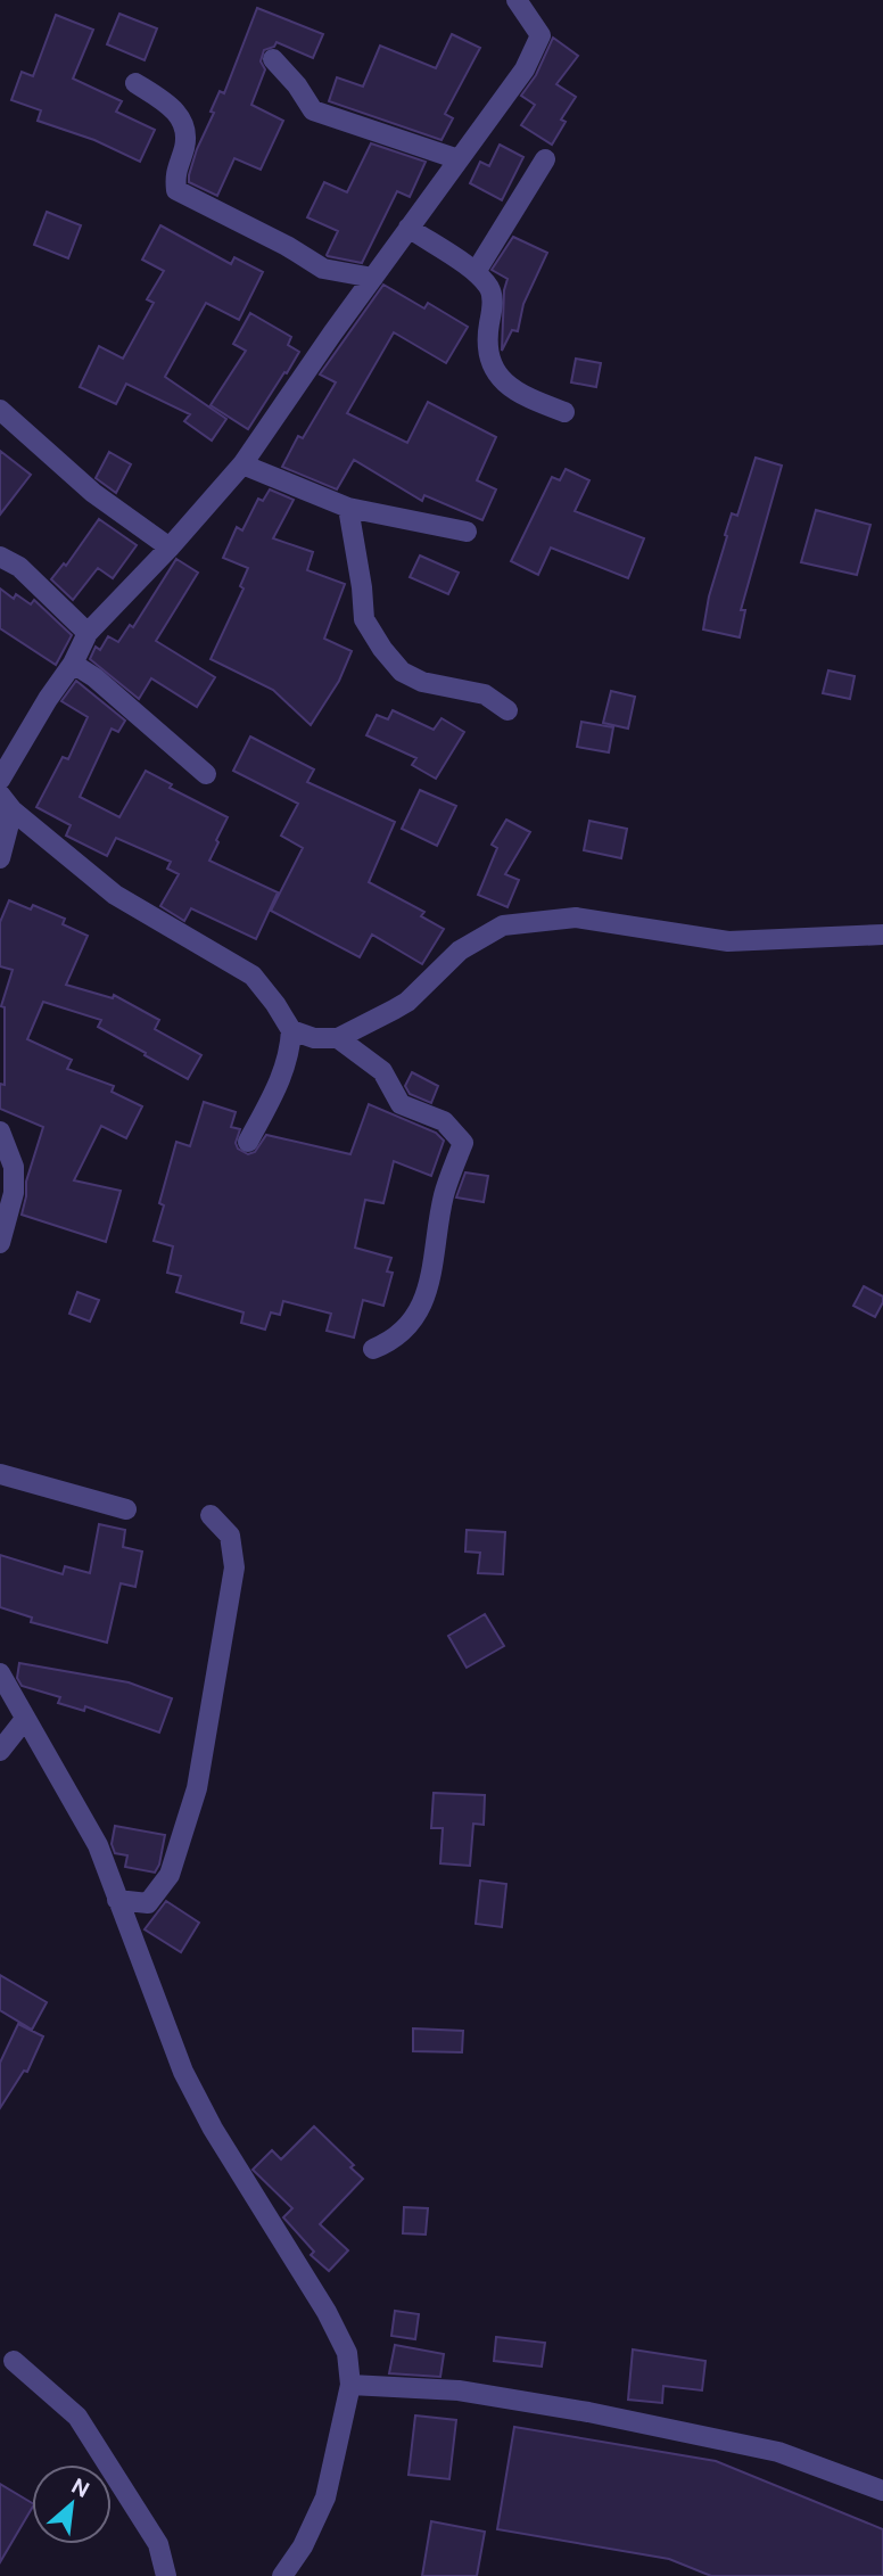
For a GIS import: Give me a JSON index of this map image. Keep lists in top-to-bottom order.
{
  "north": "top right"
}
